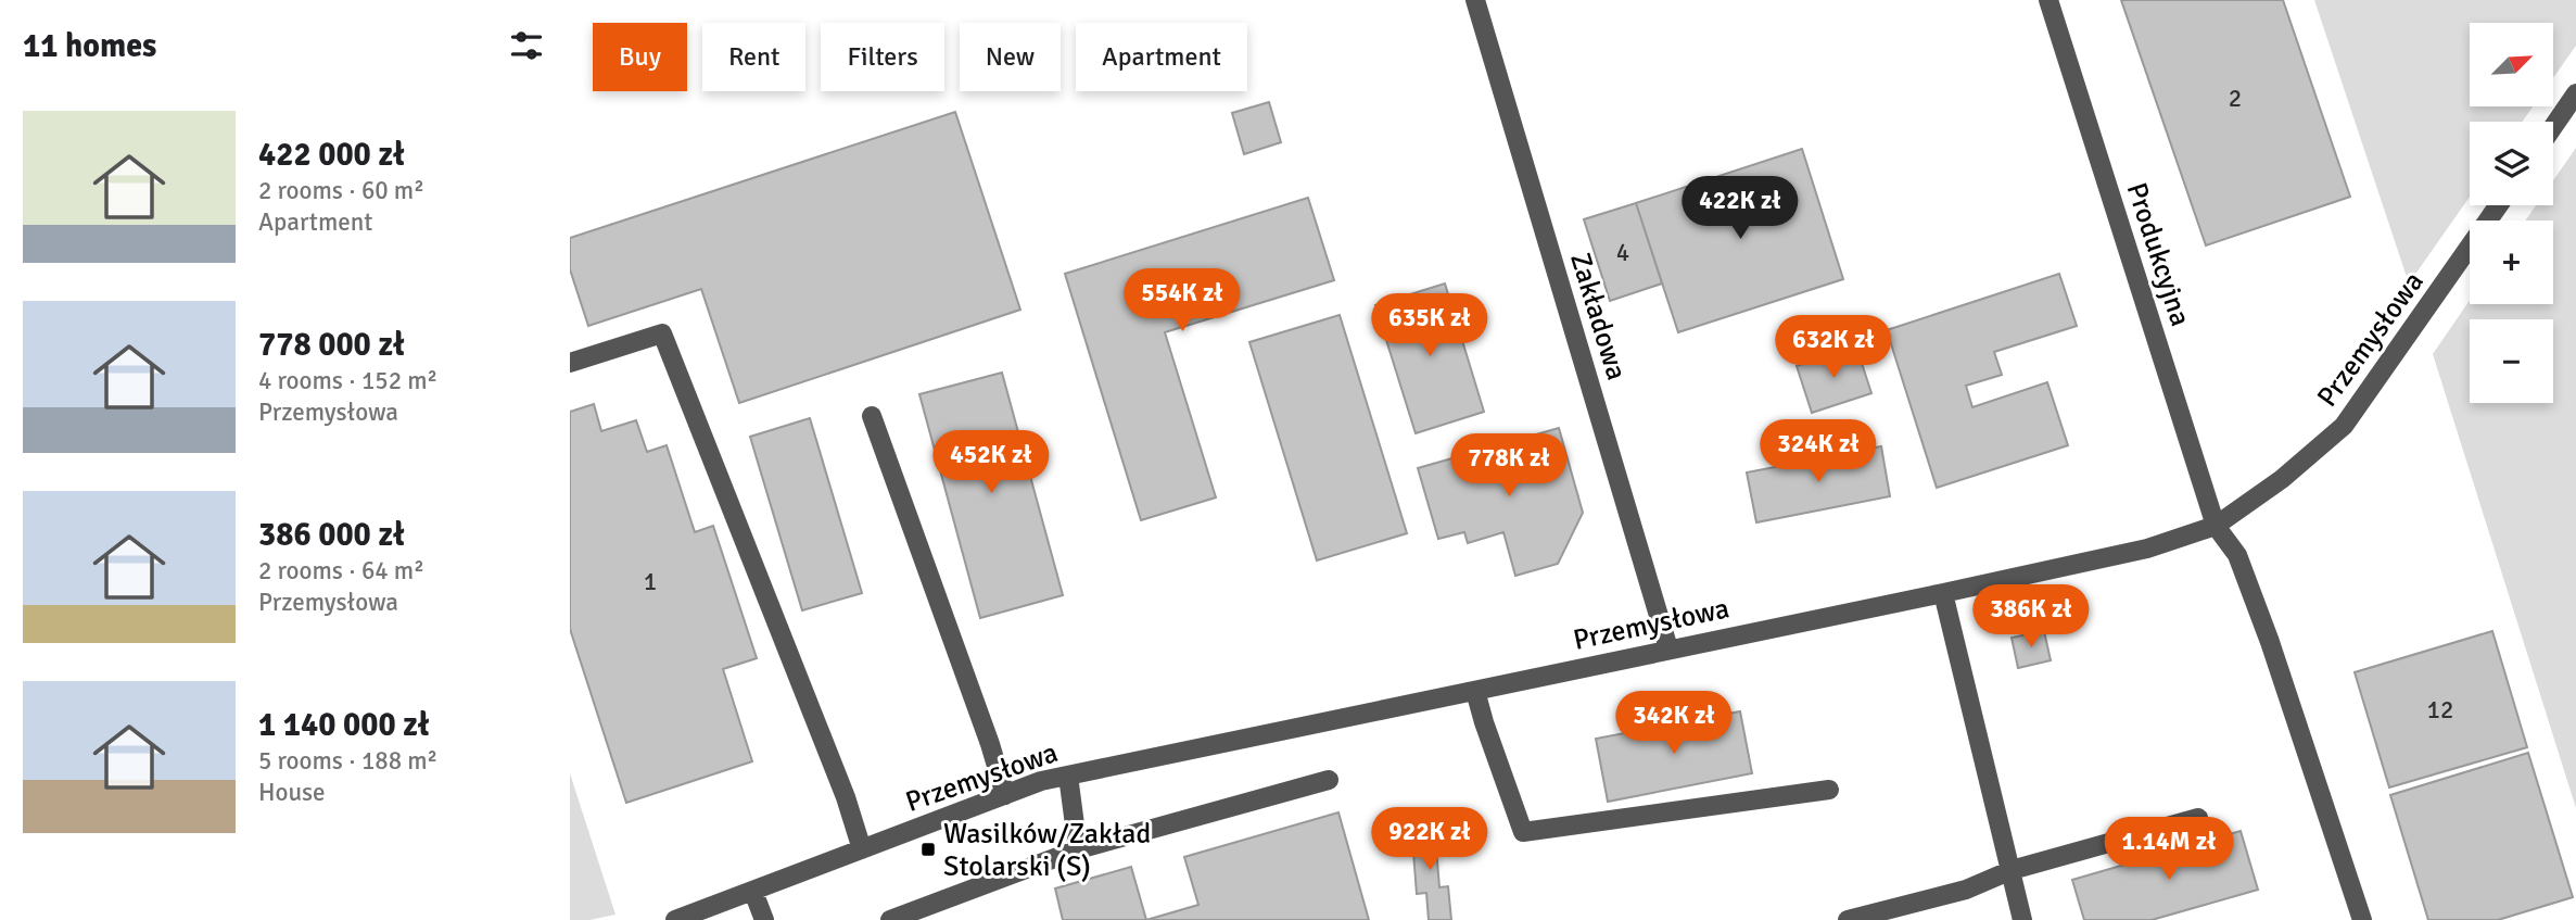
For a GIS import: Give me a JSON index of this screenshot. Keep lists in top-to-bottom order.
{
  "streets": {
    "street": ["Produkcyjna", "Zakładowa", "Przemysłowa"]
  },
  "crossings": [
    ["Produkcyjna", "Przemysłowa"],
    ["Zakładowa", "Przemysłowa"]
  ],
  "places": {
    "transit": ["Wasilków/Zakład Stolarski (S)"]
  },
  "house_numbers": [
    "2",
    "4",
    "1",
    "12"
  ],
  "north": "top right",
  "page": {
    "heading": "11 homes",
    "map_buttons": ["+", "−"],
    "chip": [
      "Buy",
      "Rent",
      "Filters",
      "New",
      "Apartment"
    ],
    "list": [
      {
        "name": "422 000 zł",
        "note": "2 rooms · 60 m² · Apartment"
      },
      {
        "name": "778 000 zł",
        "note": "4 rooms · 152 m² · Przemysłowa"
      },
      {
        "name": "386 000 zł",
        "note": "2 rooms · 64 m² · Przemysłowa"
      },
      {
        "name": "1 140 000 zł",
        "note": "5 rooms · 188 m² · House"
      }
    ],
    "price": [
      "422K zł",
      "554K zł",
      "635K zł",
      "632K zł",
      "324K zł",
      "452K zł",
      "778K zł",
      "386K zł",
      "342K zł",
      "922K zł",
      "1.14M zł"
    ]
  }
}
